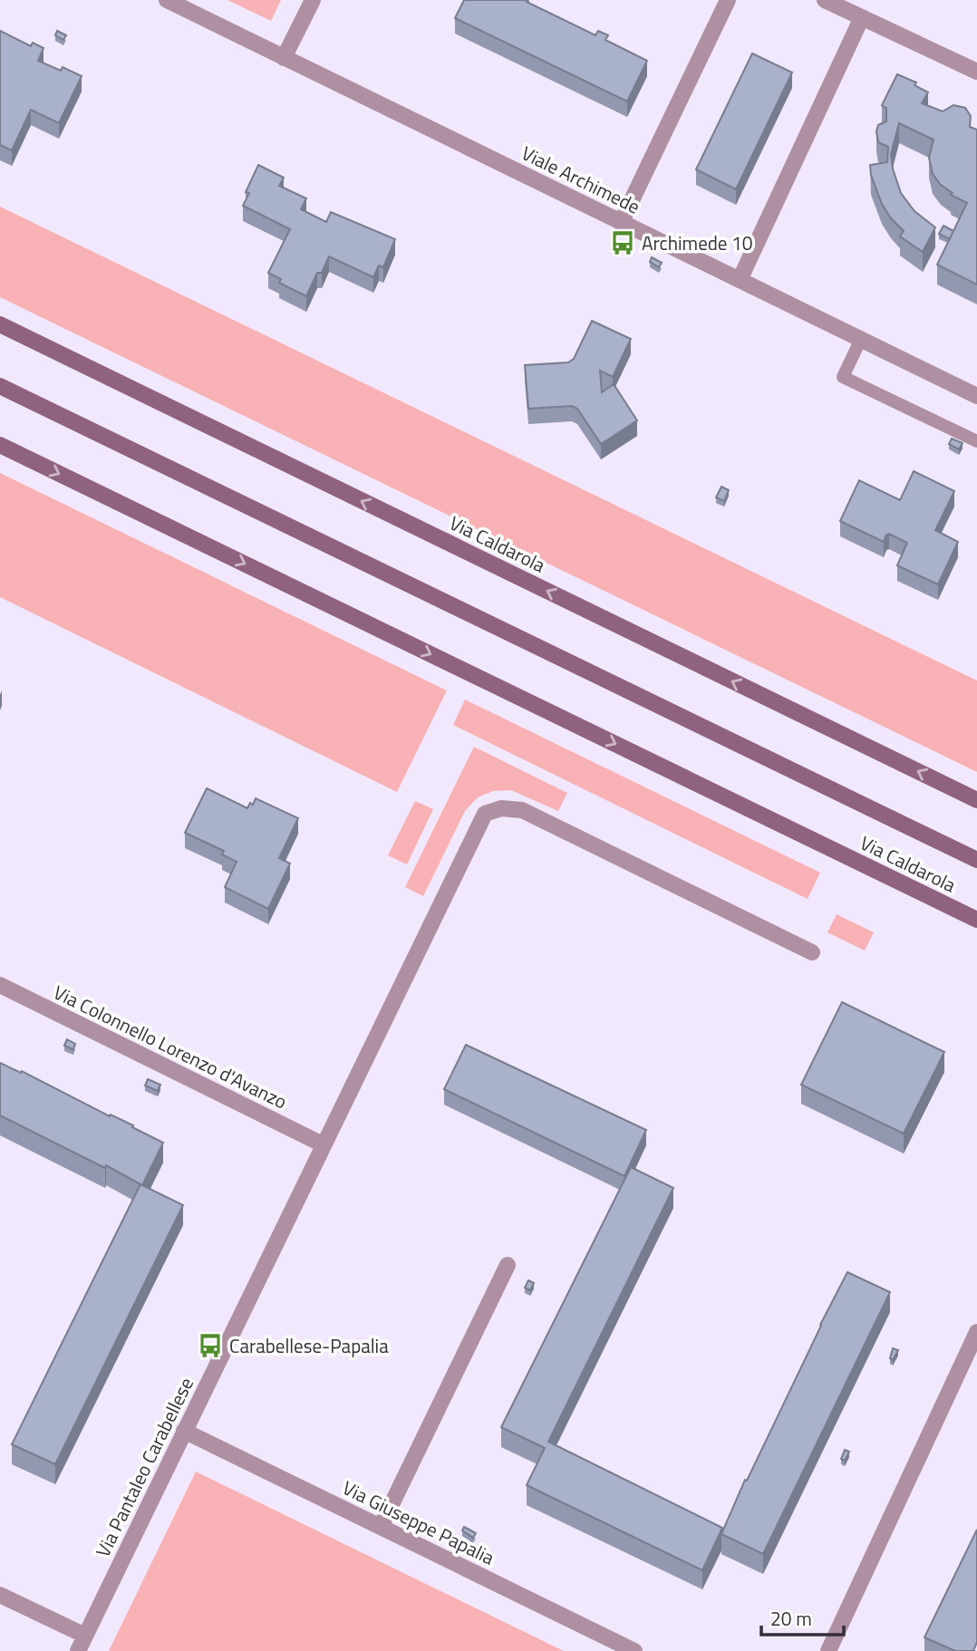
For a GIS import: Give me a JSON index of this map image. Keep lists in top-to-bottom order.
{
  "streets": {
    "street": [
      "Viale Archimede",
      "Via Caldarola",
      "Via Colonnello Lorenzo d'Avanzo",
      "Via Pantaleo Carabellese",
      "Via Giuseppe Papalia"
    ]
  },
  "crossings": [
    ["Via Colonnello Lorenzo d'Avanzo", "Via Pantaleo Carabellese"],
    ["Via Pantaleo Carabellese", "Via Giuseppe Papalia"]
  ],
  "places": {
    "bus stop": ["Archimede 10", "Carabellese-Papalia"]
  },
  "scale_bar": "20 m"
}
